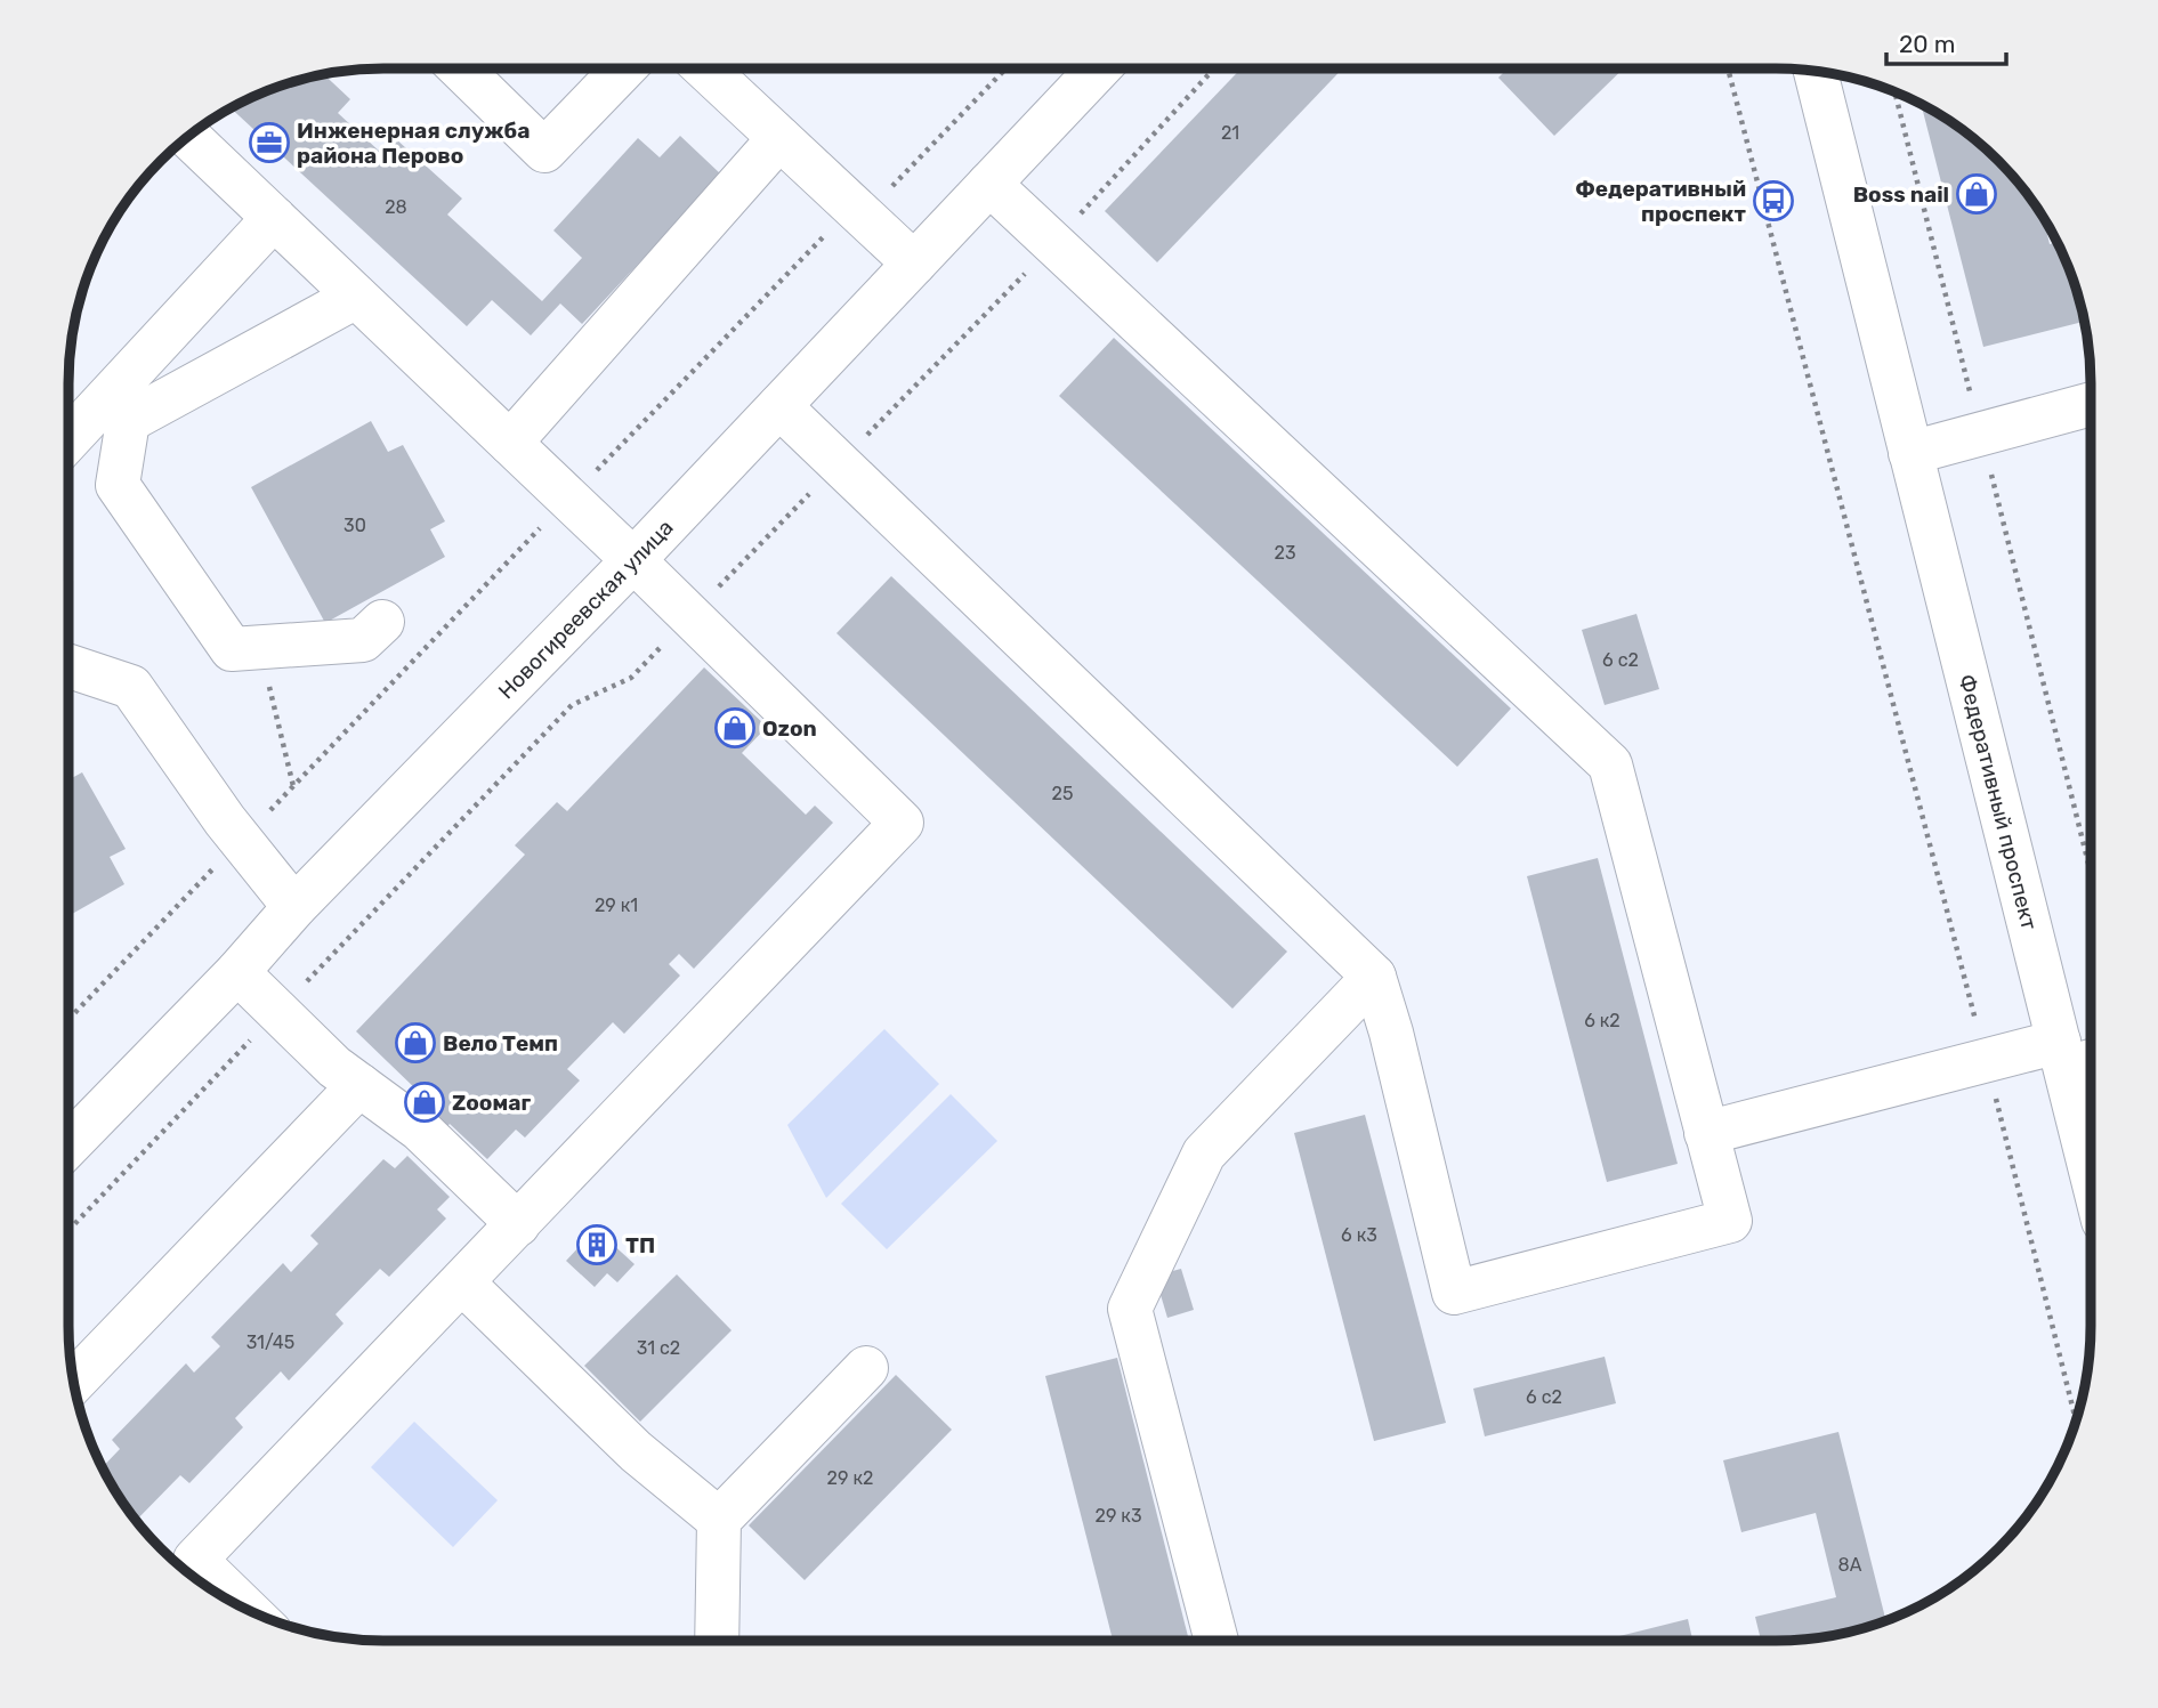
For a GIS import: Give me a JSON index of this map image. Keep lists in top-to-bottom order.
{
  "streets": {
    "main road": ["Новогиреевская улица", "Федеративный проспект"]
  },
  "places": {
    "office": ["Инженерная служба района Перово"],
    "shop": [
      "Boss nail",
      "Ozon",
      "Вело Темп",
      "Zooмаг"
    ],
    "bus stop": ["Федеративный проспект"],
    "building": ["ТП"]
  },
  "house_numbers": [
    "21",
    "28",
    "30",
    "23",
    "6 с2",
    "25",
    "29 к1",
    "6 к2",
    "6 к3",
    "31/45",
    "31 с2",
    "6 с2",
    "29 к2",
    "29 к3",
    "8А"
  ],
  "scale_bar": "20 m"
}
